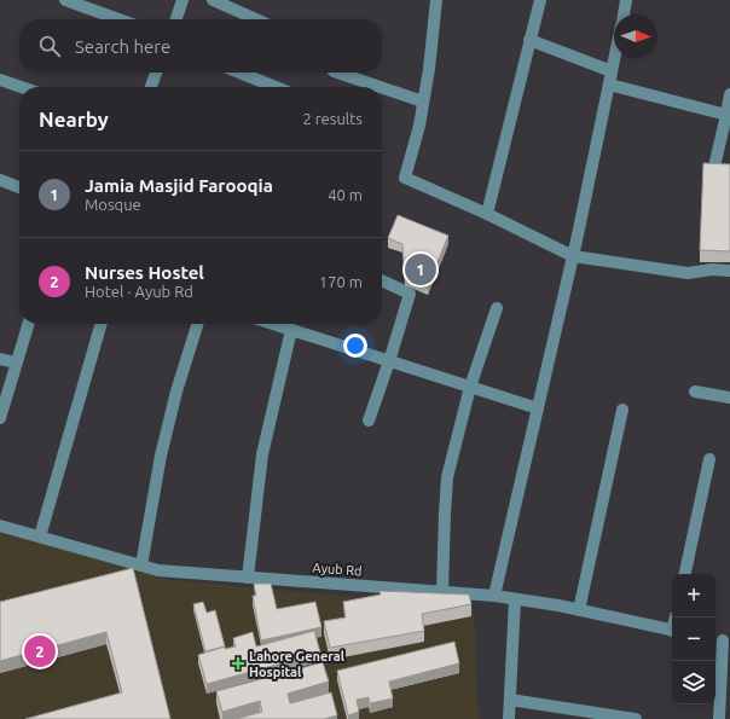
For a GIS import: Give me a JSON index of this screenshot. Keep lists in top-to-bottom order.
{
  "streets": {
    "street": ["Ayub Rd"]
  },
  "places": {
    "health": ["Lahore General Hospital"]
  },
  "north": "right",
  "page": {
    "search": "Search here",
    "heading": ["Nearby", "2 results"],
    "list": [
      {
        "mark": "1",
        "name": "Jamia Masjid Farooqia",
        "note": "Mosque",
        "value": "40 m"
      },
      {
        "mark": "2",
        "name": "Nurses Hostel",
        "note": "Hotel · Ayub Rd",
        "value": "170 m"
      }
    ],
    "pins": ["1", "2"],
    "map_buttons": ["+", "−"]
  }
}
